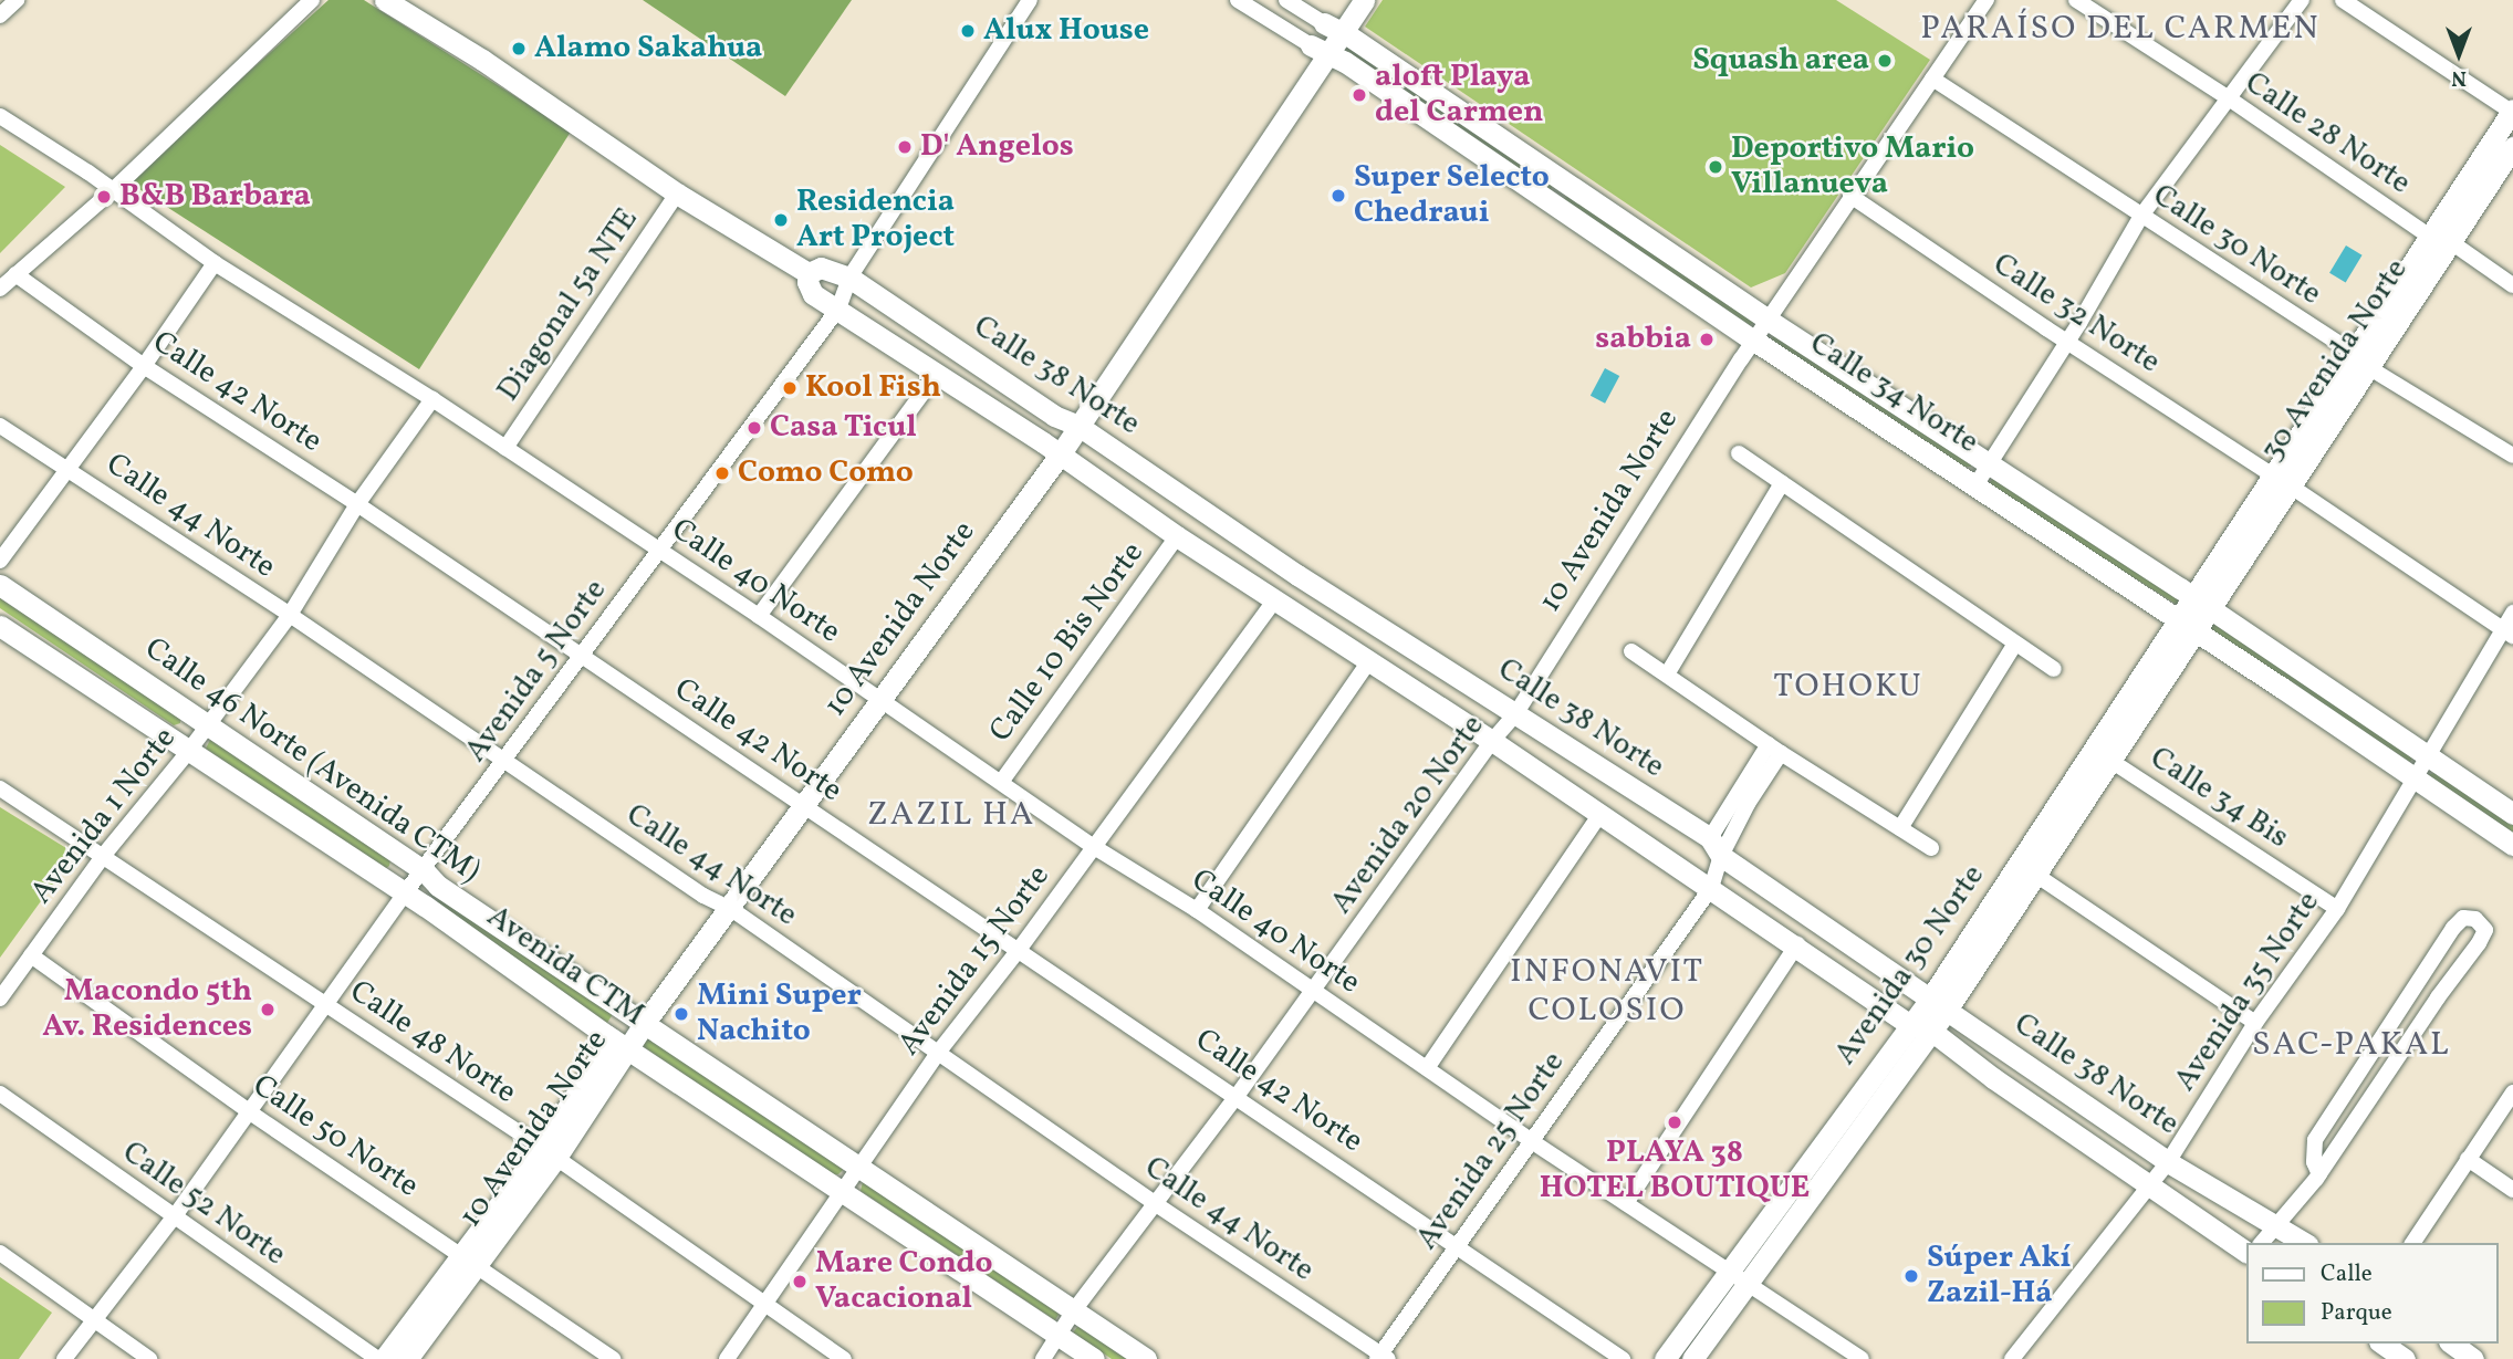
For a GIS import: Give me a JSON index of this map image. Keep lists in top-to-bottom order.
{
  "streets": {
    "main road": [
      "30 Avenida Norte",
      "Calle 38 Norte",
      "Calle 34 Norte",
      "10 Avenida Norte",
      "Calle 46 Norte (Avenida CTM)",
      "Avenida 30 Norte",
      "Avenida CTM"
    ],
    "street": [
      "Calle 28 Norte",
      "Calle 30 Norte",
      "Diagonal 5a NTE",
      "Calle 32 Norte",
      "Calle 42 Norte",
      "Calle 44 Norte",
      "Calle 40 Norte",
      "Calle 10 Bis Norte",
      "Avenida 5 Norte",
      "Calle 34 Bis",
      "Avenida 20 Norte",
      "Avenida 1 Norte",
      "Avenida 15 Norte",
      "Avenida 35 Norte",
      "Calle 48 Norte",
      "Calle 50 Norte",
      "Avenida 25 Norte",
      "Calle 52 Norte"
    ]
  },
  "crossings": [
    ["Diagonal 5a NTE", "Calle 38 Norte"],
    ["Diagonal 5a NTE", "Calle 40 Norte"],
    ["Calle 32 Norte", "30 Avenida Norte"],
    ["Calle 32 Norte", "Avenida 35 Norte"],
    ["30 Avenida Norte", "Calle 34 Norte"],
    ["30 Avenida Norte", "Avenida 30 Norte"],
    ["Calle 38 Norte", "10 Avenida Norte"],
    ["Calle 38 Norte", "Calle 10 Bis Norte"],
    ["Calle 38 Norte", "Avenida 5 Norte"],
    ["Calle 38 Norte", "Avenida 20 Norte"],
    ["Calle 38 Norte", "Avenida 15 Norte"],
    ["Calle 38 Norte", "Avenida 30 Norte"],
    ["Calle 38 Norte", "Avenida 35 Norte"],
    ["Calle 38 Norte", "Avenida 25 Norte"],
    ["Calle 42 Norte", "10 Avenida Norte"],
    ["Calle 42 Norte", "Avenida 5 Norte"],
    ["Calle 42 Norte", "Avenida 20 Norte"],
    ["Calle 42 Norte", "Avenida 1 Norte"],
    ["Calle 42 Norte", "Avenida 15 Norte"],
    ["Calle 42 Norte", "Avenida 25 Norte"],
    ["Calle 34 Norte", "10 Avenida Norte"],
    ["Calle 34 Norte", "Avenida 30 Norte"],
    ["Calle 34 Norte", "Avenida 35 Norte"],
    ["10 Avenida Norte", "Calle 44 Norte"],
    ["10 Avenida Norte", "Calle 40 Norte"],
    ["10 Avenida Norte", "Calle 46 Norte (Avenida CTM)"],
    ["10 Avenida Norte", "Avenida 20 Norte"],
    ["10 Avenida Norte", "Avenida CTM"],
    ["10 Avenida Norte", "Calle 48 Norte"],
    ["10 Avenida Norte", "Calle 50 Norte"],
    ["Calle 44 Norte", "Avenida 5 Norte"],
    ["Calle 44 Norte", "Avenida 20 Norte"],
    ["Calle 44 Norte", "Avenida 1 Norte"],
    ["Calle 44 Norte", "Avenida 15 Norte"],
    ["Calle 44 Norte", "Avenida 25 Norte"],
    ["Calle 40 Norte", "Calle 10 Bis Norte"],
    ["Calle 40 Norte", "Avenida 5 Norte"],
    ["Calle 40 Norte", "Avenida 20 Norte"],
    ["Calle 40 Norte", "Avenida 1 Norte"],
    ["Calle 40 Norte", "Avenida 15 Norte"],
    ["Calle 40 Norte", "Avenida 30 Norte"],
    ["Calle 40 Norte", "Avenida 25 Norte"],
    ["Avenida 5 Norte", "Calle 46 Norte (Avenida CTM)"],
    ["Avenida 5 Norte", "Avenida CTM"],
    ["Avenida 5 Norte", "Calle 48 Norte"],
    ["Avenida 5 Norte", "Calle 50 Norte"],
    ["Avenida 5 Norte", "Calle 52 Norte"],
    ["Calle 46 Norte (Avenida CTM)", "Avenida 1 Norte"],
    ["Calle 46 Norte (Avenida CTM)", "Avenida CTM"],
    ["Calle 34 Bis", "Avenida 30 Norte"],
    ["Calle 34 Bis", "Avenida 35 Norte"],
    ["Avenida 20 Norte", "Avenida CTM"],
    ["Avenida 1 Norte", "Avenida CTM"],
    ["Avenida 1 Norte", "Calle 48 Norte"],
    ["Avenida 1 Norte", "Calle 50 Norte"],
    ["Avenida 15 Norte", "Avenida CTM"],
    ["Avenida 15 Norte", "Calle 48 Norte"]
  ],
  "districts": [
    "PARAÍSO DEL CARMEN",
    "TOHOKU",
    "ZAZIL HA",
    "INFONAVIT COLOSIO",
    "SAC-PAKAL"
  ],
  "places": [
    "Alux House",
    "Alamo Sakahua",
    "Squash area",
    "aloft Playa del Carmen",
    "D' Angelos",
    "Deportivo Mario Villanueva",
    "Super Selecto Chedraui",
    "B&B Barbara",
    "Residencia Art Project",
    "sabbia",
    "Kool Fish",
    "Casa Ticul",
    "Como Como",
    "Macondo 5th Av. Residences",
    "Mini Super Nachito",
    "PLAYA 38 HOTEL BOUTIQUE",
    "Súper Akí Zazil-Há",
    "Mare Condo Vacacional"
  ],
  "legend": ["Calle", "Parque"],
  "north": "bottom"
}
